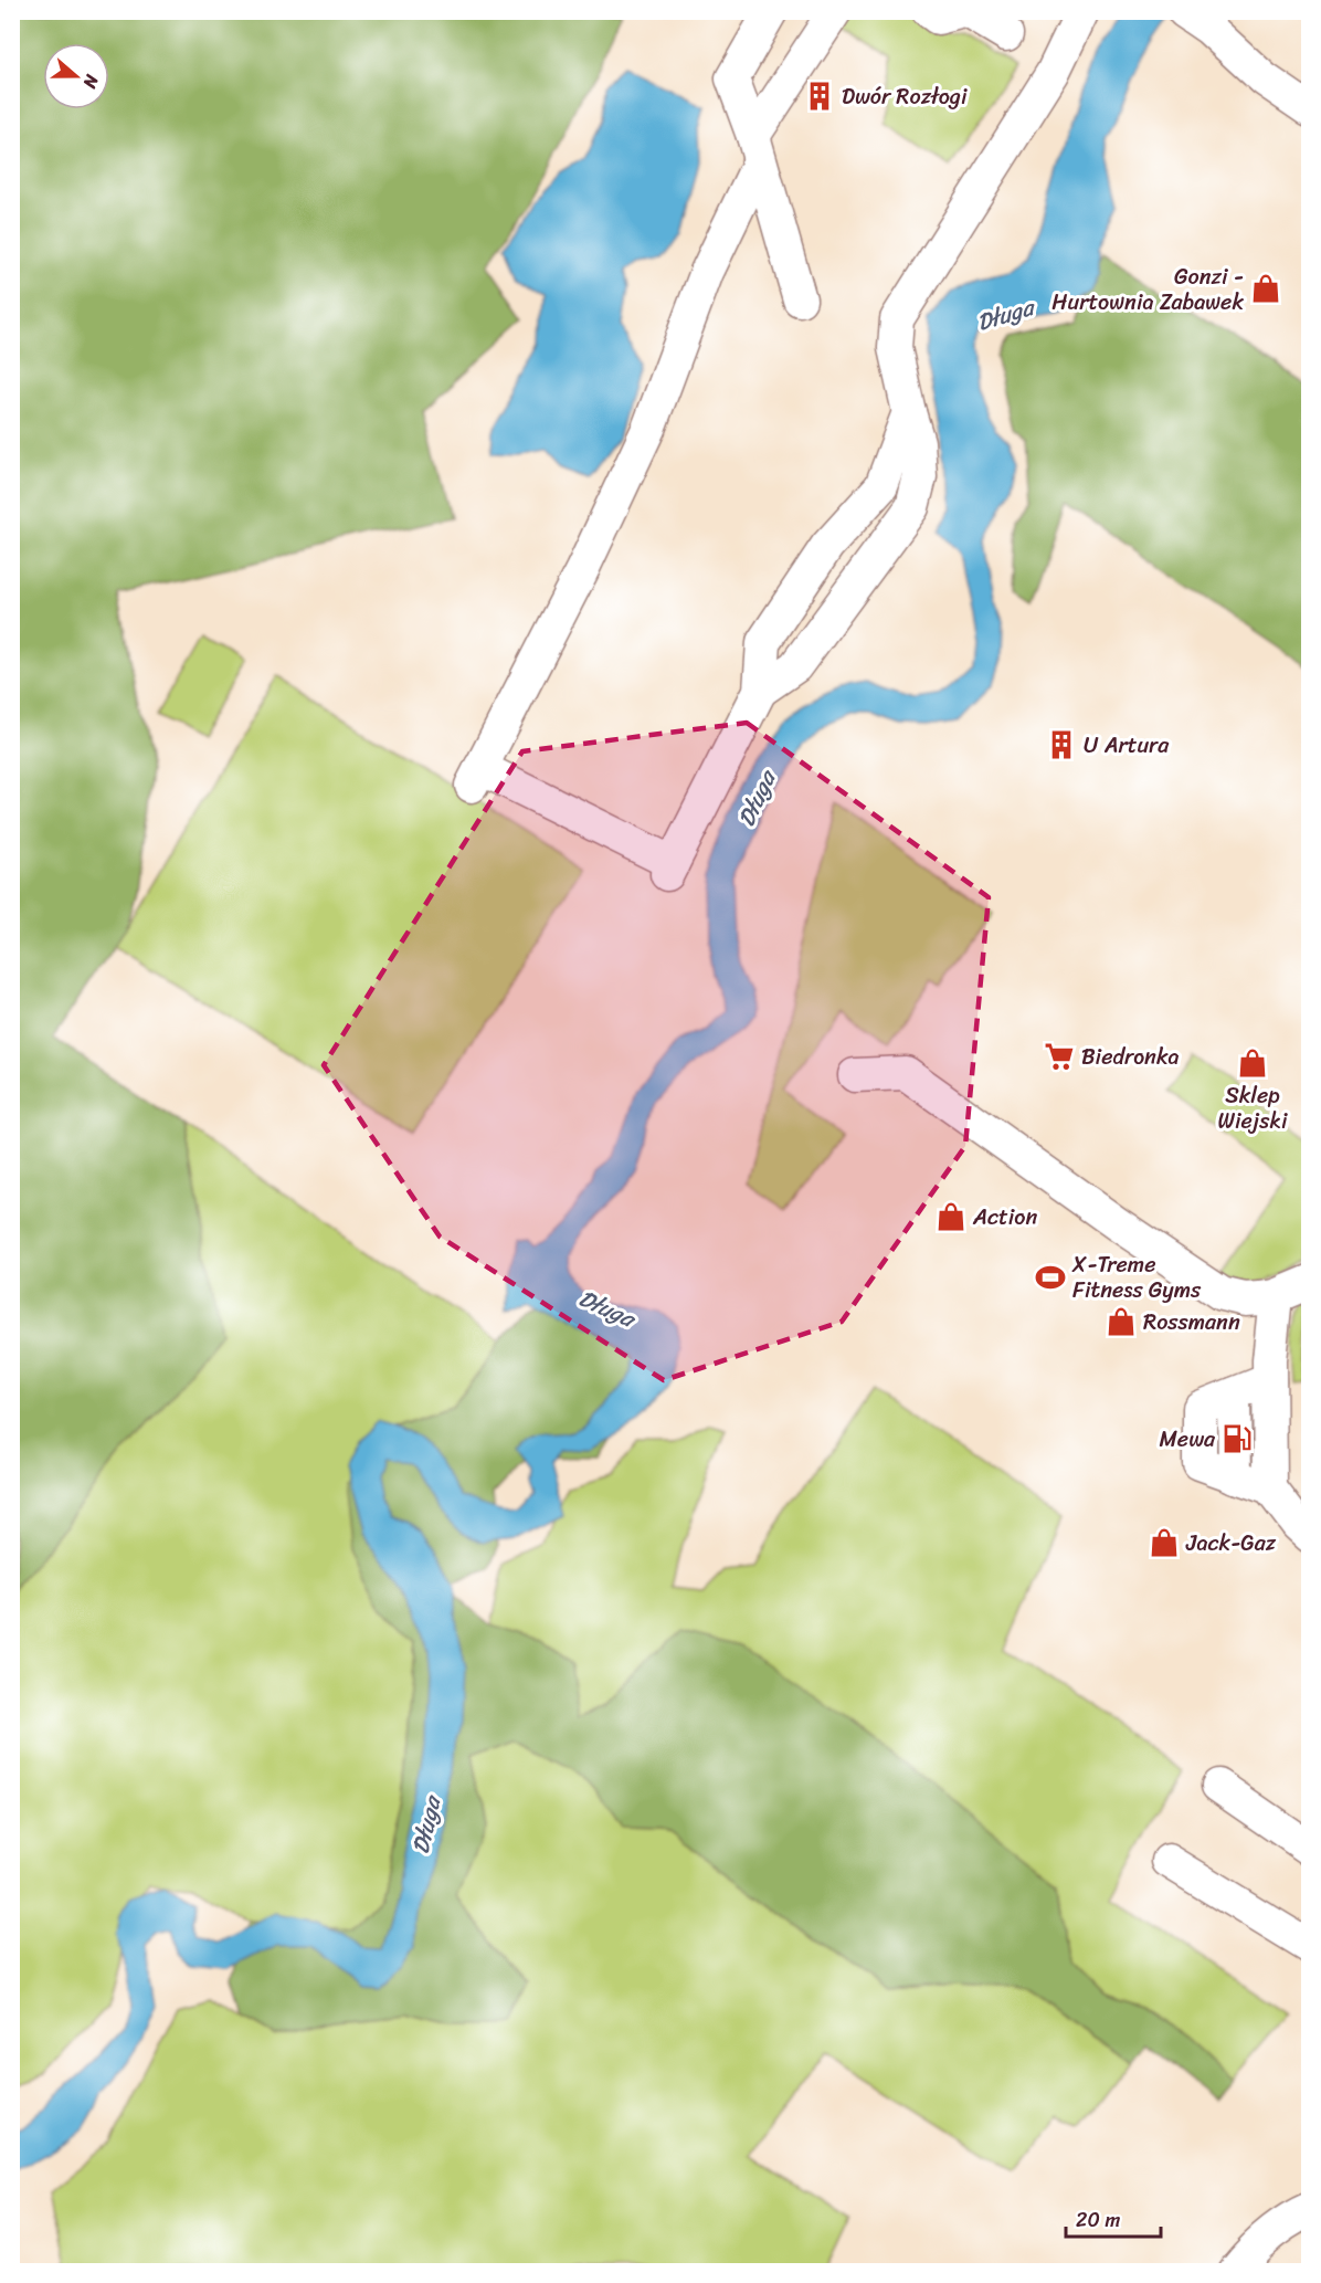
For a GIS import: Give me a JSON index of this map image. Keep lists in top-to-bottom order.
{
  "water": ["Długa"],
  "places": {
    "building": ["Dwór Rozłogi", "U Artura"],
    "shop": [
      "Gonzi - Hurtownia Zabawek",
      "Sklep Wiejski",
      "Action",
      "Rossmann",
      "Jack-Gaz"
    ],
    "supermarket": ["Biedronka"],
    "sports": ["X-Treme Fitness Gyms"],
    "fuel station": ["Mewa"]
  },
  "scale_bar": "20 m",
  "north": "right"
}
